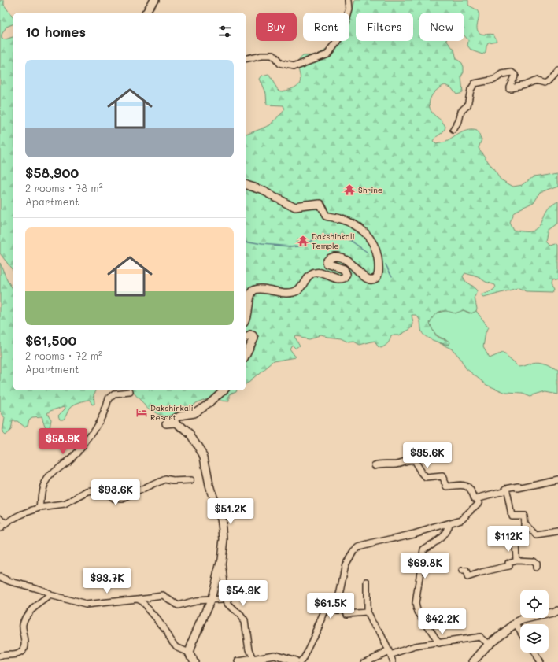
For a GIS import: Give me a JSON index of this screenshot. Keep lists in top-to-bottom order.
{
  "places": {
    "temple": ["Shrine", "Dakshinkali Temple"],
    "hotel": ["Dakshinkali Resort"]
  },
  "page": {
    "chip": [
      "Buy",
      "Rent",
      "Filters",
      "New"
    ],
    "heading": "10 homes",
    "list": [
      {
        "name": "$58,900",
        "note": "2 rooms · 78 m² · Apartment"
      },
      {
        "name": "$61,500",
        "note": "2 rooms · 72 m² · Apartment"
      }
    ],
    "price": [
      "$58.9K",
      "$35.6K",
      "$98.6K",
      "$51.2K",
      "$112K",
      "$69.8K",
      "$93.7K",
      "$54.9K",
      "$61.5K",
      "$42.2K"
    ]
  }
}
